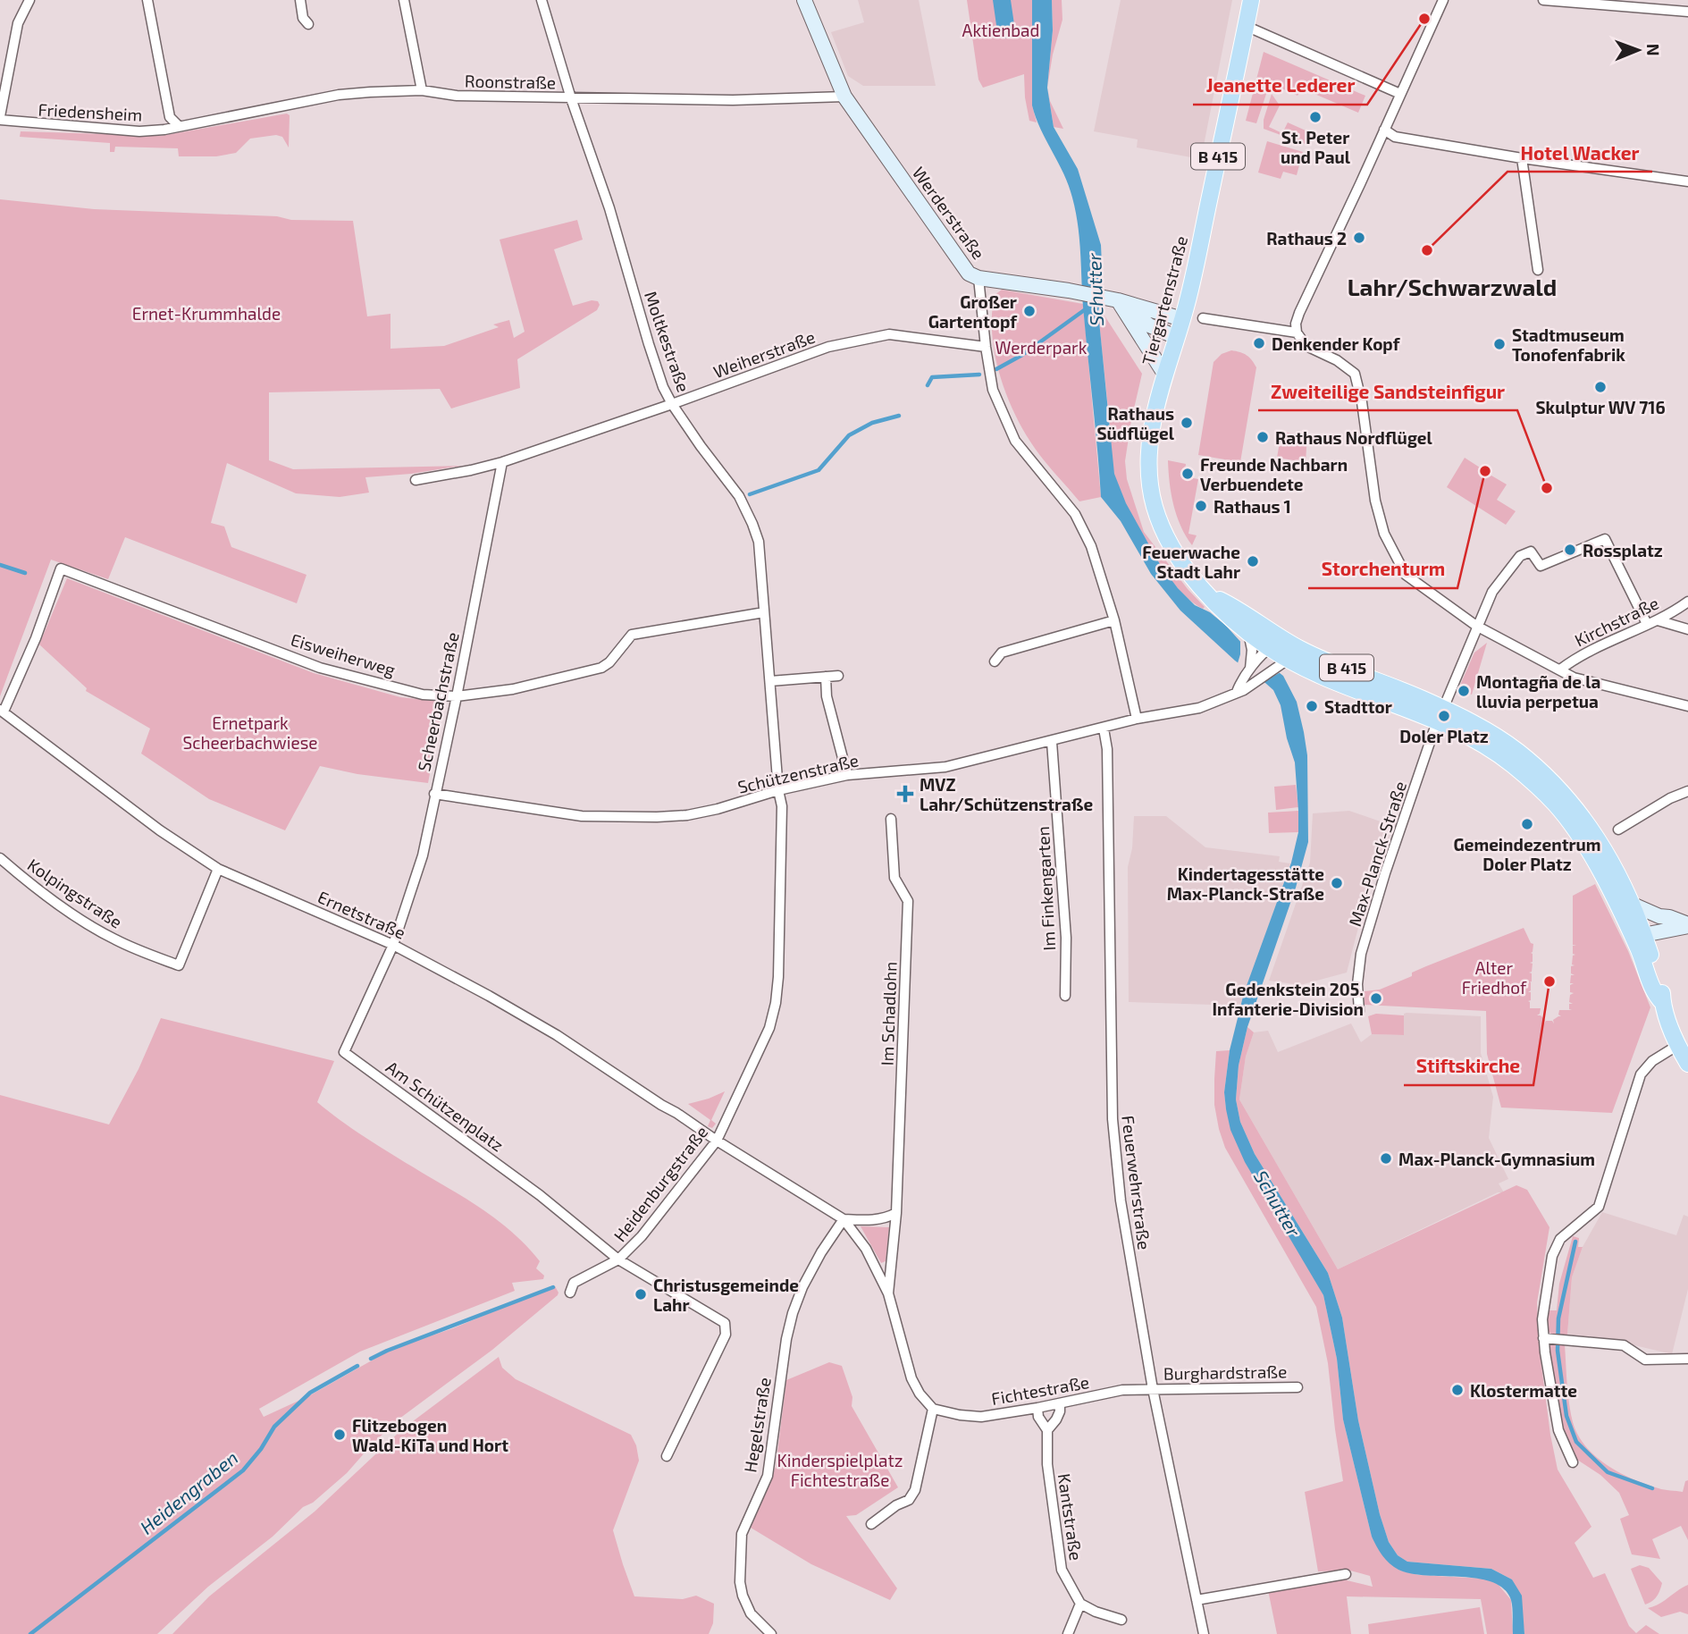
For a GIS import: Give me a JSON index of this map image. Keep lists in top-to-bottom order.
{
  "streets": {
    "main road": ["B 415", "Tiergartenstraße"],
    "street": [
      "Roonstraße",
      "Friedensheim",
      "Werderstraße",
      "Moltkestraße",
      "Weiherstraße",
      "Kirchstraße",
      "Eisweiherweg",
      "Scheerbachstraße",
      "Schützenstraße",
      "Max-Planck-Straße",
      "Im Finkengarten",
      "Kolpingstraße",
      "Ernetstraße",
      "Im Schadlohn",
      "Am Schützenplatz",
      "Feuerwehrstraße",
      "Heidenburgstraße",
      "Burghardstraße",
      "Fichtestraße",
      "Hegelstraße",
      "Kantstraße"
    ]
  },
  "crossings": [
    ["Roonstraße", "Friedensheim"],
    ["Roonstraße", "Werderstraße"],
    ["Roonstraße", "Moltkestraße"],
    ["B 415", "Tiergartenstraße"],
    ["Werderstraße", "Weiherstraße"],
    ["Werderstraße", "Schützenstraße"],
    ["Tiergartenstraße", "Schützenstraße"],
    ["Tiergartenstraße", "Max-Planck-Straße"],
    ["Moltkestraße", "Weiherstraße"],
    ["Moltkestraße", "Eisweiherweg"],
    ["Moltkestraße", "Schützenstraße"],
    ["Moltkestraße", "Heidenburgstraße"],
    ["Weiherstraße", "Scheerbachstraße"],
    ["Eisweiherweg", "Scheerbachstraße"],
    ["Eisweiherweg", "Ernetstraße"],
    ["Scheerbachstraße", "Schützenstraße"],
    ["Scheerbachstraße", "Ernetstraße"],
    ["Scheerbachstraße", "Am Schützenplatz"],
    ["Schützenstraße", "Im Finkengarten"],
    ["Schützenstraße", "Feuerwehrstraße"],
    ["Schützenstraße", "Heidenburgstraße"],
    ["Kolpingstraße", "Ernetstraße"],
    ["Ernetstraße", "Am Schützenplatz"],
    ["Ernetstraße", "Heidenburgstraße"],
    ["Am Schützenplatz", "Heidenburgstraße"],
    ["Feuerwehrstraße", "Burghardstraße"],
    ["Feuerwehrstraße", "Fichtestraße"],
    ["Burghardstraße", "Fichtestraße"],
    ["Fichtestraße", "Kantstraße"]
  ],
  "districts": ["Lahr/Schwarzwald"],
  "water": ["Schutter", "Heidengraben"],
  "parks": [
    "Aktienbad",
    "Ernet-Krummhalde",
    "Werderpark",
    "Ernetpark Scheerbachwiese",
    "Alter Friedhof",
    "Kinderspielplatz Fichtestraße"
  ],
  "places": {
    "other": [
      "Jeanette Lederer",
      "St. Peter und Paul",
      "Rathaus 2",
      "Hotel Wacker",
      "Großer Gartentopf",
      "Denkender Kopf",
      "Stadtmuseum Tonofenfabrik",
      "Skulptur WV 716",
      "Rathaus Südflügel",
      "Rathaus Nordflügel",
      "Storchenturm",
      "Freunde Nachbarn Verbuendete",
      "Zweiteilige Sandsteinfigur",
      "Rathaus 1",
      "Rossplatz",
      "Feuerwache Stadt Lahr",
      "Montagña de la lluvia perpetua",
      "Stadttor",
      "Doler Platz",
      "Gemeindezentrum Doler Platz",
      "Kindertagesstätte Max-Planck-Straße",
      "Stiftskirche",
      "Gedenkstein 205. Infanterie-Division",
      "Max-Planck-Gymnasium",
      "Christusgemeinde Lahr",
      "Klostermatte",
      "Flitzebogen Wald-KiTa und Hort"
    ],
    "health": ["MVZ Lahr/Schützenstraße"]
  },
  "north": "right"
}
